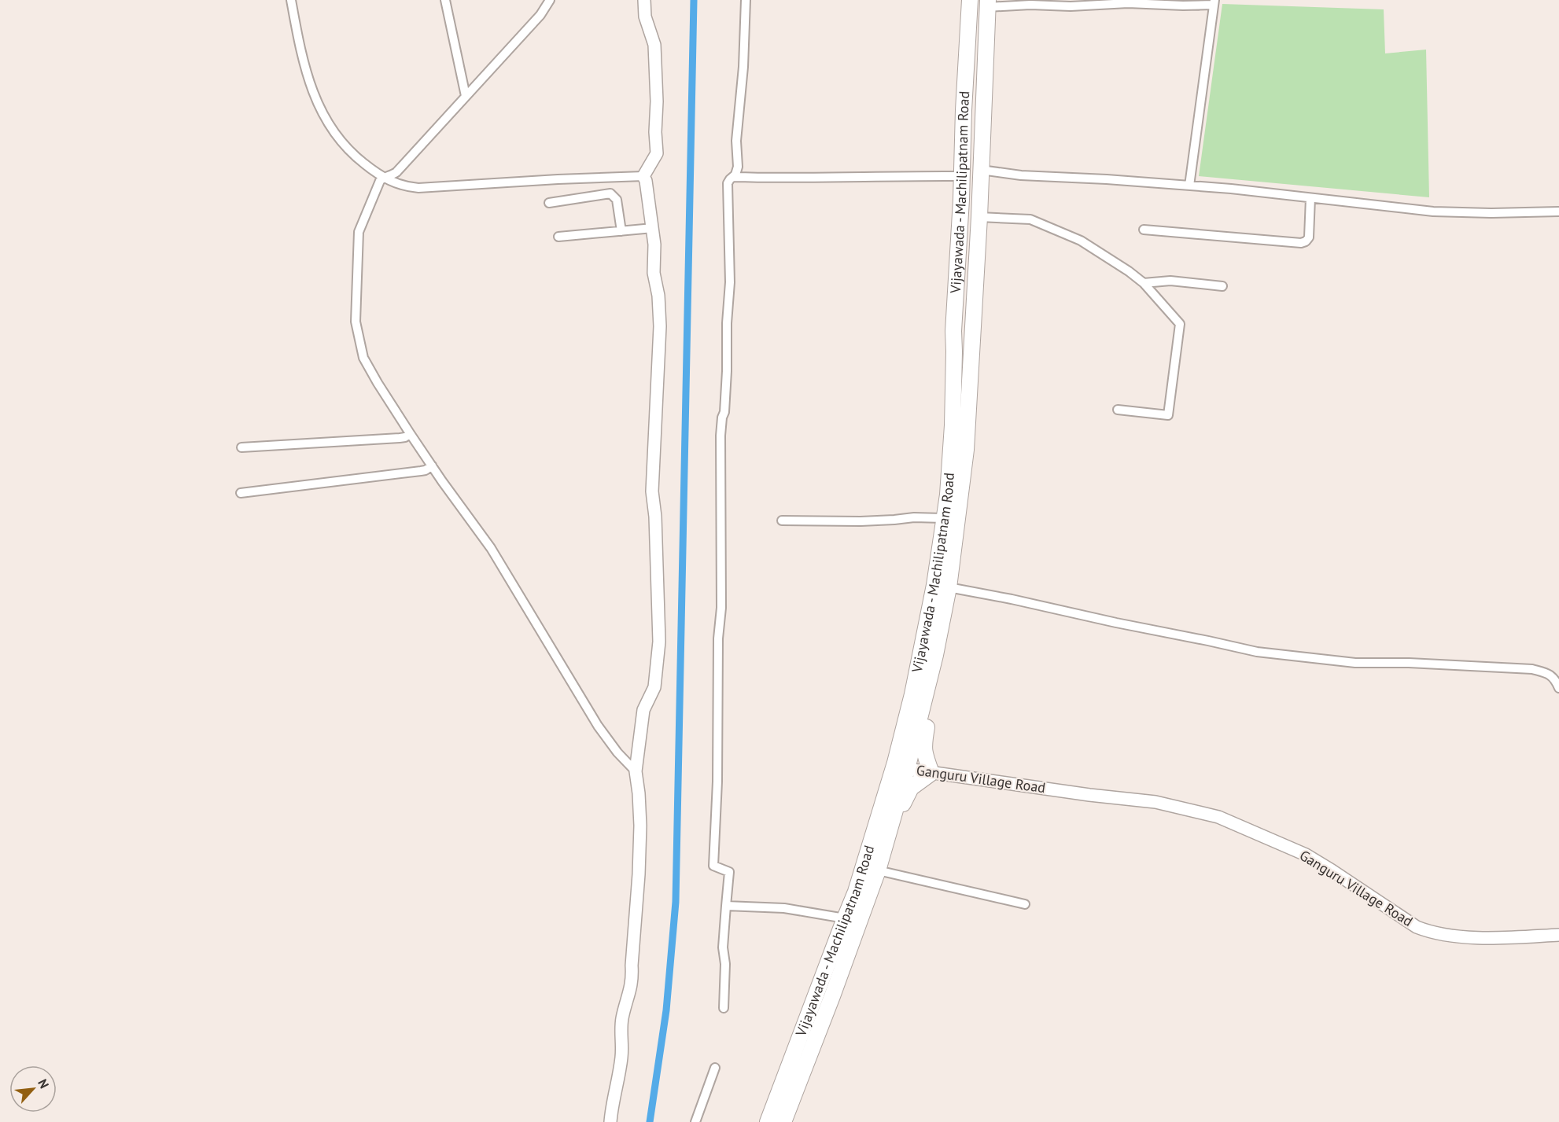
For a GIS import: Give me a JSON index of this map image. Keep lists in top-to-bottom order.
{
  "streets": {
    "highway": ["Vijayawada - Machilipatnam Road"],
    "street": ["Ganguru Village Road"]
  },
  "crossings": [
    ["Vijayawada - Machilipatnam Road", "Ganguru Village Road"]
  ],
  "north": "top right"
}
